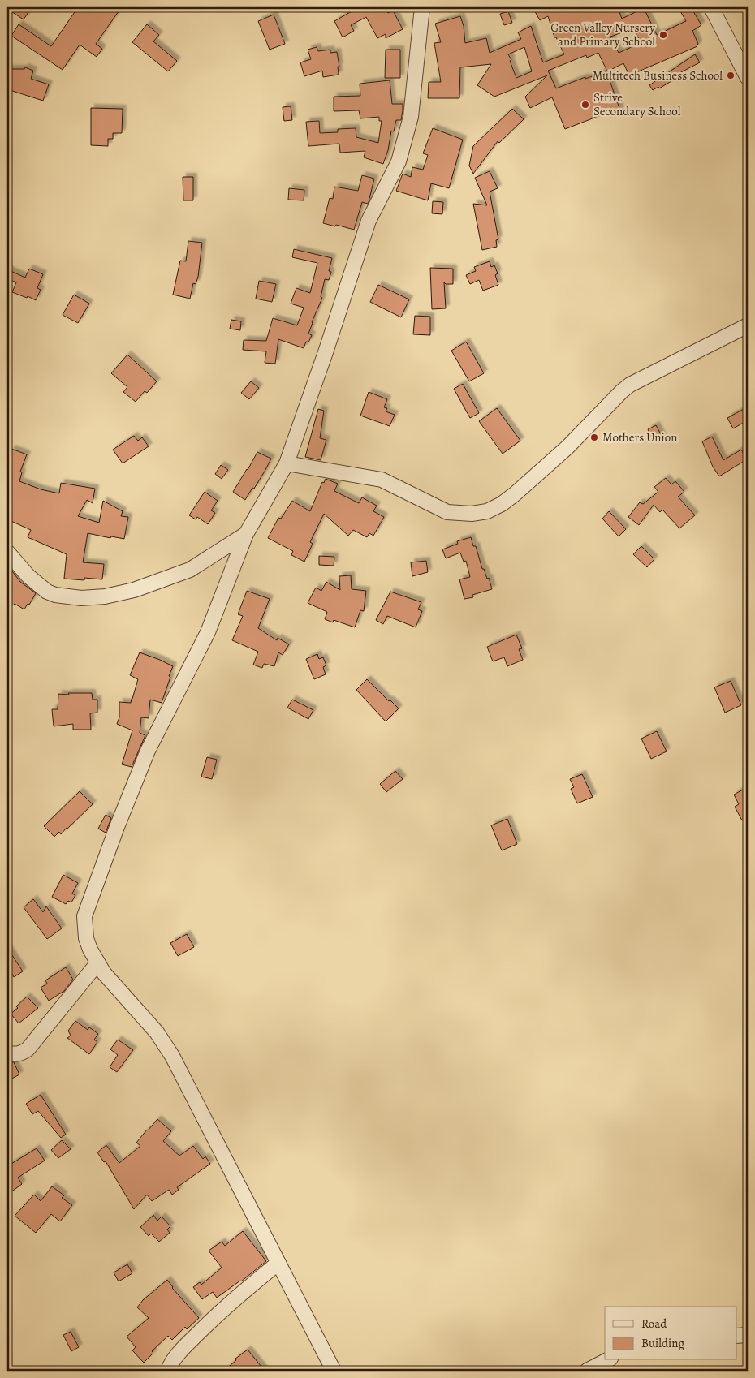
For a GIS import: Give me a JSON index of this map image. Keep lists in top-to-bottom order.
{
  "places": [
    "Green Valley Nursery and Primary School",
    "Multitech Business School",
    "Strive Secondary School",
    "Mothers Union"
  ],
  "legend": ["Road", "Building"]
}
